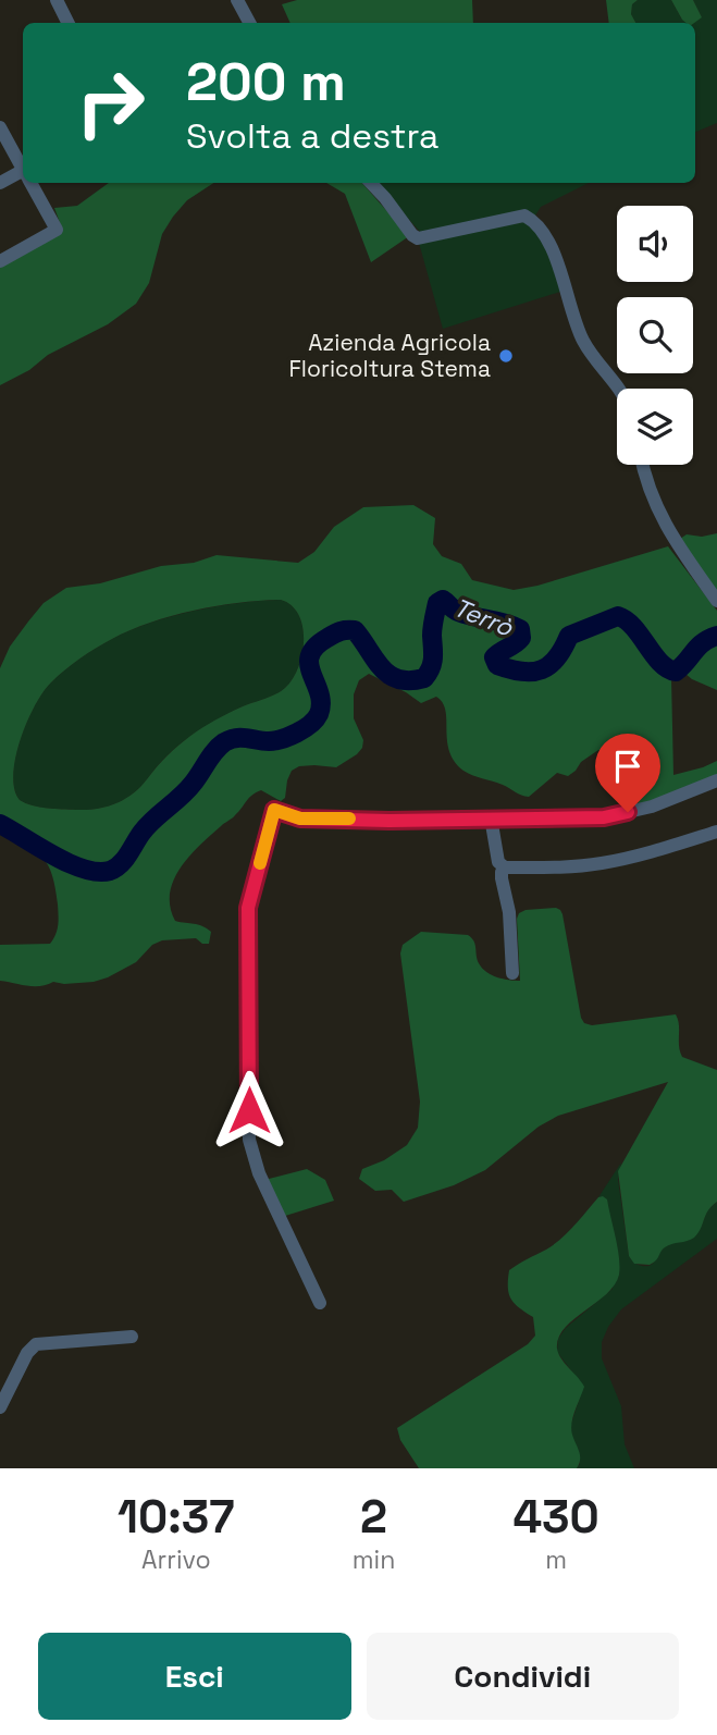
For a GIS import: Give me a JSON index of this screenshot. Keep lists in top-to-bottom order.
{
  "water": ["Terrò"],
  "places": ["Azienda Agricola Floricoltura Stema"],
  "page": {
    "turn": ["200 m", "Svolta a destra"],
    "eta": [
      "10:37",
      "Arrivo",
      "2",
      "min",
      "430",
      "m"
    ],
    "buttons": ["Esci", "Condividi"]
  }
}
